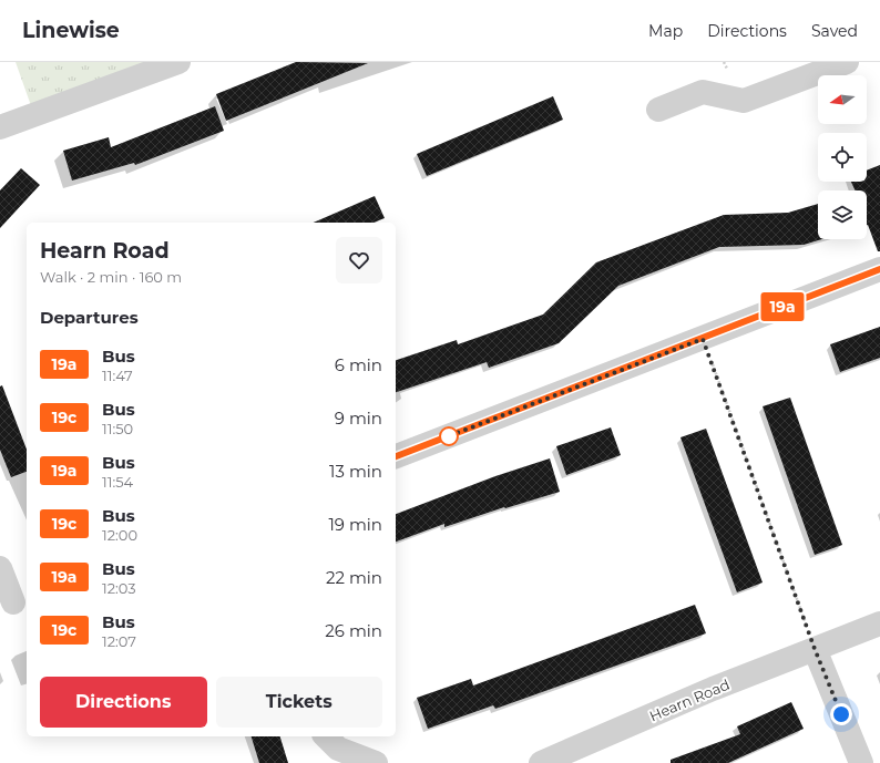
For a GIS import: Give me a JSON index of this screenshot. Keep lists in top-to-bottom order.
{
  "streets": {
    "street": ["Hearn Road"]
  },
  "lines": ["bus line 19a"],
  "north": "left",
  "page": {
    "header": "Linewise",
    "nav": ["Map", "Directions", "Saved"],
    "on_map": "19a",
    "heading": [
      ["Hearn Road", "Walk · 2 min · 160 m"],
      "Departures"
    ],
    "list": [
      {
        "mark": "19a",
        "name": "Bus",
        "note": "11:47",
        "value": "6 min"
      },
      {
        "mark": "19c",
        "name": "Bus",
        "note": "11:50",
        "value": "9 min"
      },
      {
        "mark": "19a",
        "name": "Bus",
        "note": "11:54",
        "value": "13 min"
      },
      {
        "mark": "19c",
        "name": "Bus",
        "note": "12:00",
        "value": "19 min"
      },
      {
        "mark": "19a",
        "name": "Bus",
        "note": "12:03",
        "value": "22 min"
      },
      {
        "mark": "19c",
        "name": "Bus",
        "note": "12:07",
        "value": "26 min"
      }
    ],
    "buttons": ["Directions", "Tickets"]
  }
}
